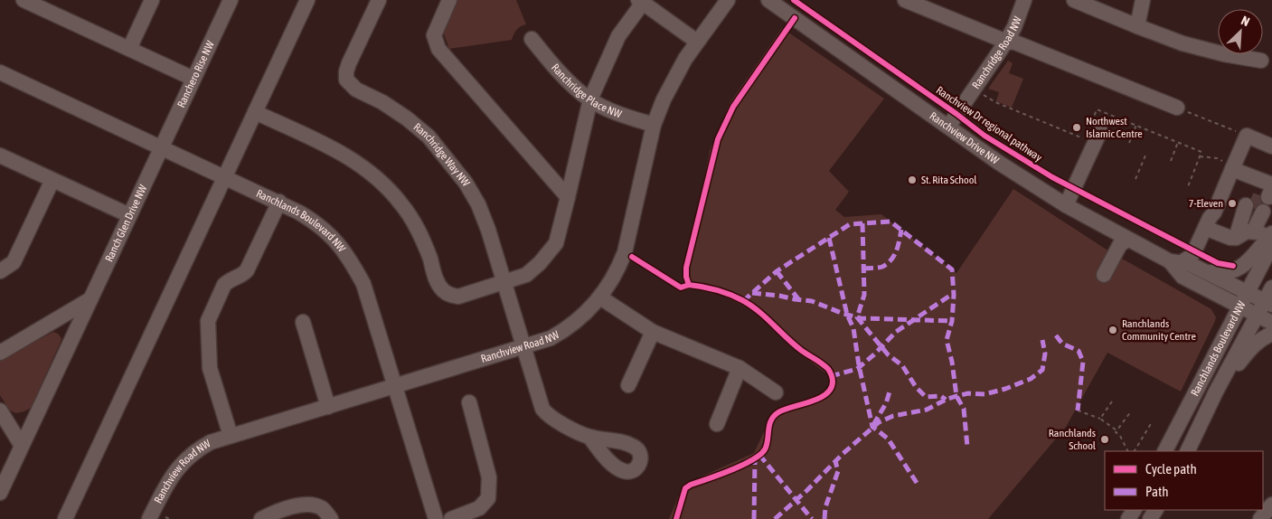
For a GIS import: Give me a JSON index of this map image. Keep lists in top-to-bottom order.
{
  "streets": {
    "street": [
      "Ranchridge Road NW",
      "Ranchero Rise NW",
      "Ranchridge Place NW",
      "Ranchview Drive NW",
      "Ranchridge Way NW",
      "Ranchlands Boulevard NW",
      "Ranch Glen Drive NW",
      "Ranchview Road NW"
    ],
    "cycle path": ["Ranchview Dr regional pathway"]
  },
  "crossings": [
    ["Ranchridge Road NW", "Ranchview Drive NW"],
    ["Ranchero Rise NW", "Ranchlands Boulevard NW"],
    ["Ranchero Rise NW", "Ranch Glen Drive NW"],
    ["Ranchridge Place NW", "Ranchview Road NW"],
    ["Ranchview Drive NW", "Ranchlands Boulevard NW"],
    ["Ranchridge Way NW", "Ranchview Road NW"],
    ["Ranchlands Boulevard NW", "Ranch Glen Drive NW"],
    ["Ranchlands Boulevard NW", "Ranchview Road NW"]
  ],
  "places": [
    "Northwest Islamic Centre",
    "St. Rita School",
    "7-Eleven",
    "Ranchlands Community Centre",
    "Ranchlands School"
  ],
  "legend": ["Cycle path", "Path"],
  "north": "top right"
}
